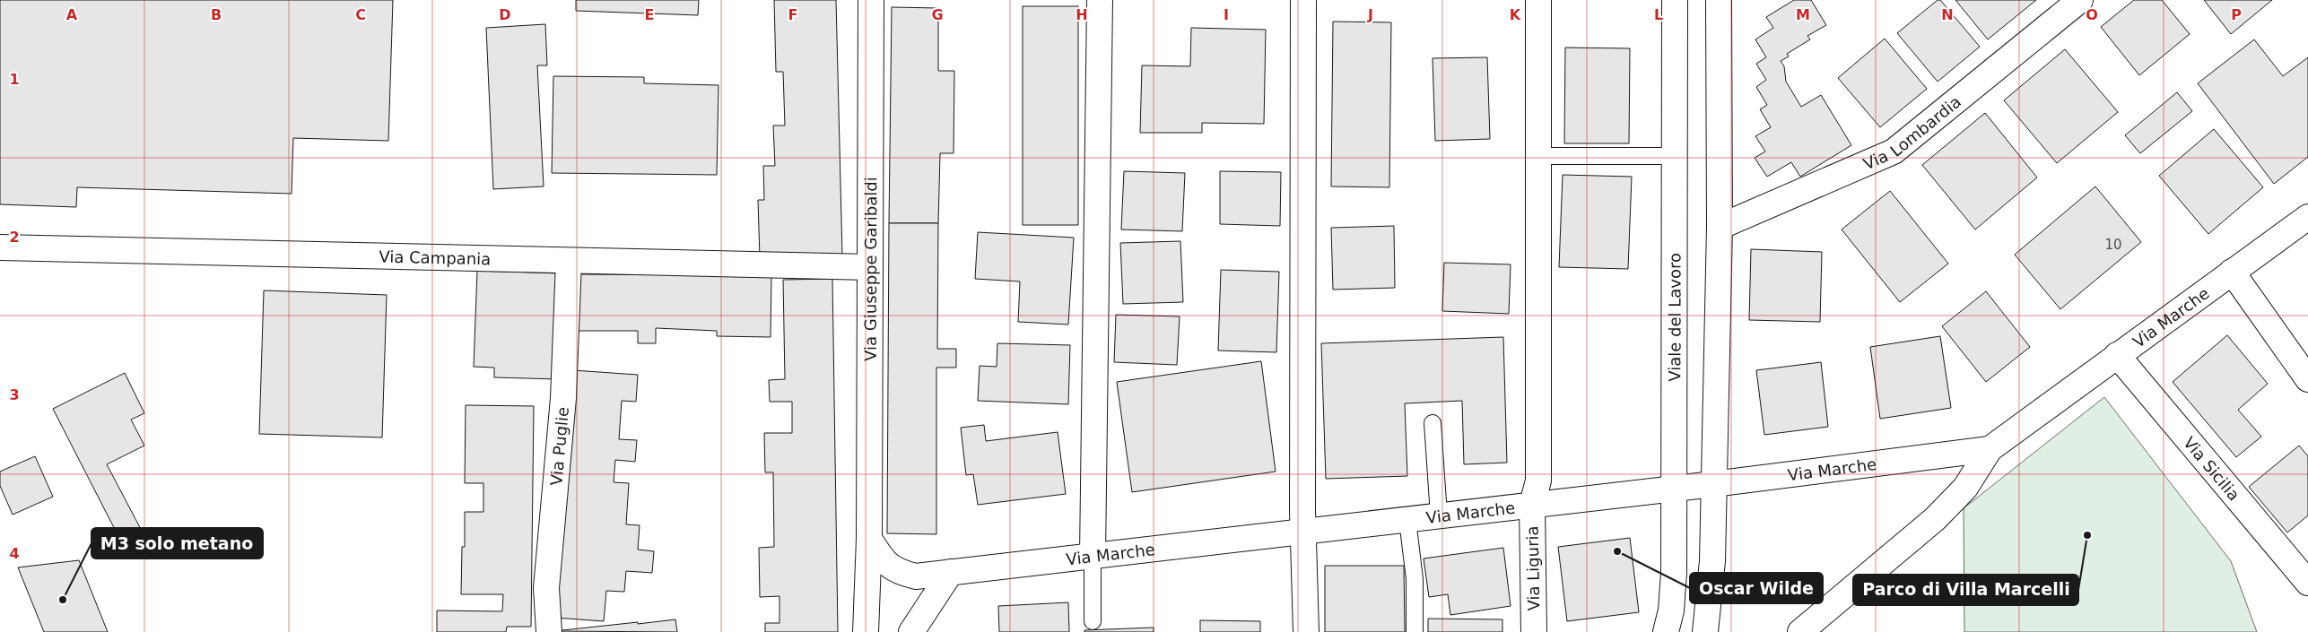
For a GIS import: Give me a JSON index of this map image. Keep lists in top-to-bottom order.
{
  "streets": {
    "street": [
      "Via Lombardia",
      "Via Campania",
      "Via Giuseppe Garibaldi",
      "Viale del Lavoro",
      "Via Marche",
      "Via Puglie",
      "Via Sicilia",
      "Via Liguria"
    ]
  },
  "crossings": [
    ["Via Campania", "Via Giuseppe Garibaldi"],
    ["Via Campania", "Via Puglie"],
    ["Via Giuseppe Garibaldi", "Via Marche"],
    ["Viale del Lavoro", "Via Marche"],
    ["Via Marche", "Via Sicilia"],
    ["Via Marche", "Via Liguria"]
  ],
  "places": ["Parco di Villa Marcelli", "Oscar Wilde", "M3 solo metano"],
  "house_numbers": ["10"],
  "grid": {
    "columns": [
      "A",
      "B",
      "C",
      "D",
      "E",
      "F",
      "G",
      "H",
      "I",
      "J",
      "K",
      "L",
      "M",
      "N",
      "O",
      "P"
    ],
    "rows": [
      "1",
      "2",
      "3",
      "4"
    ]
  }
}
